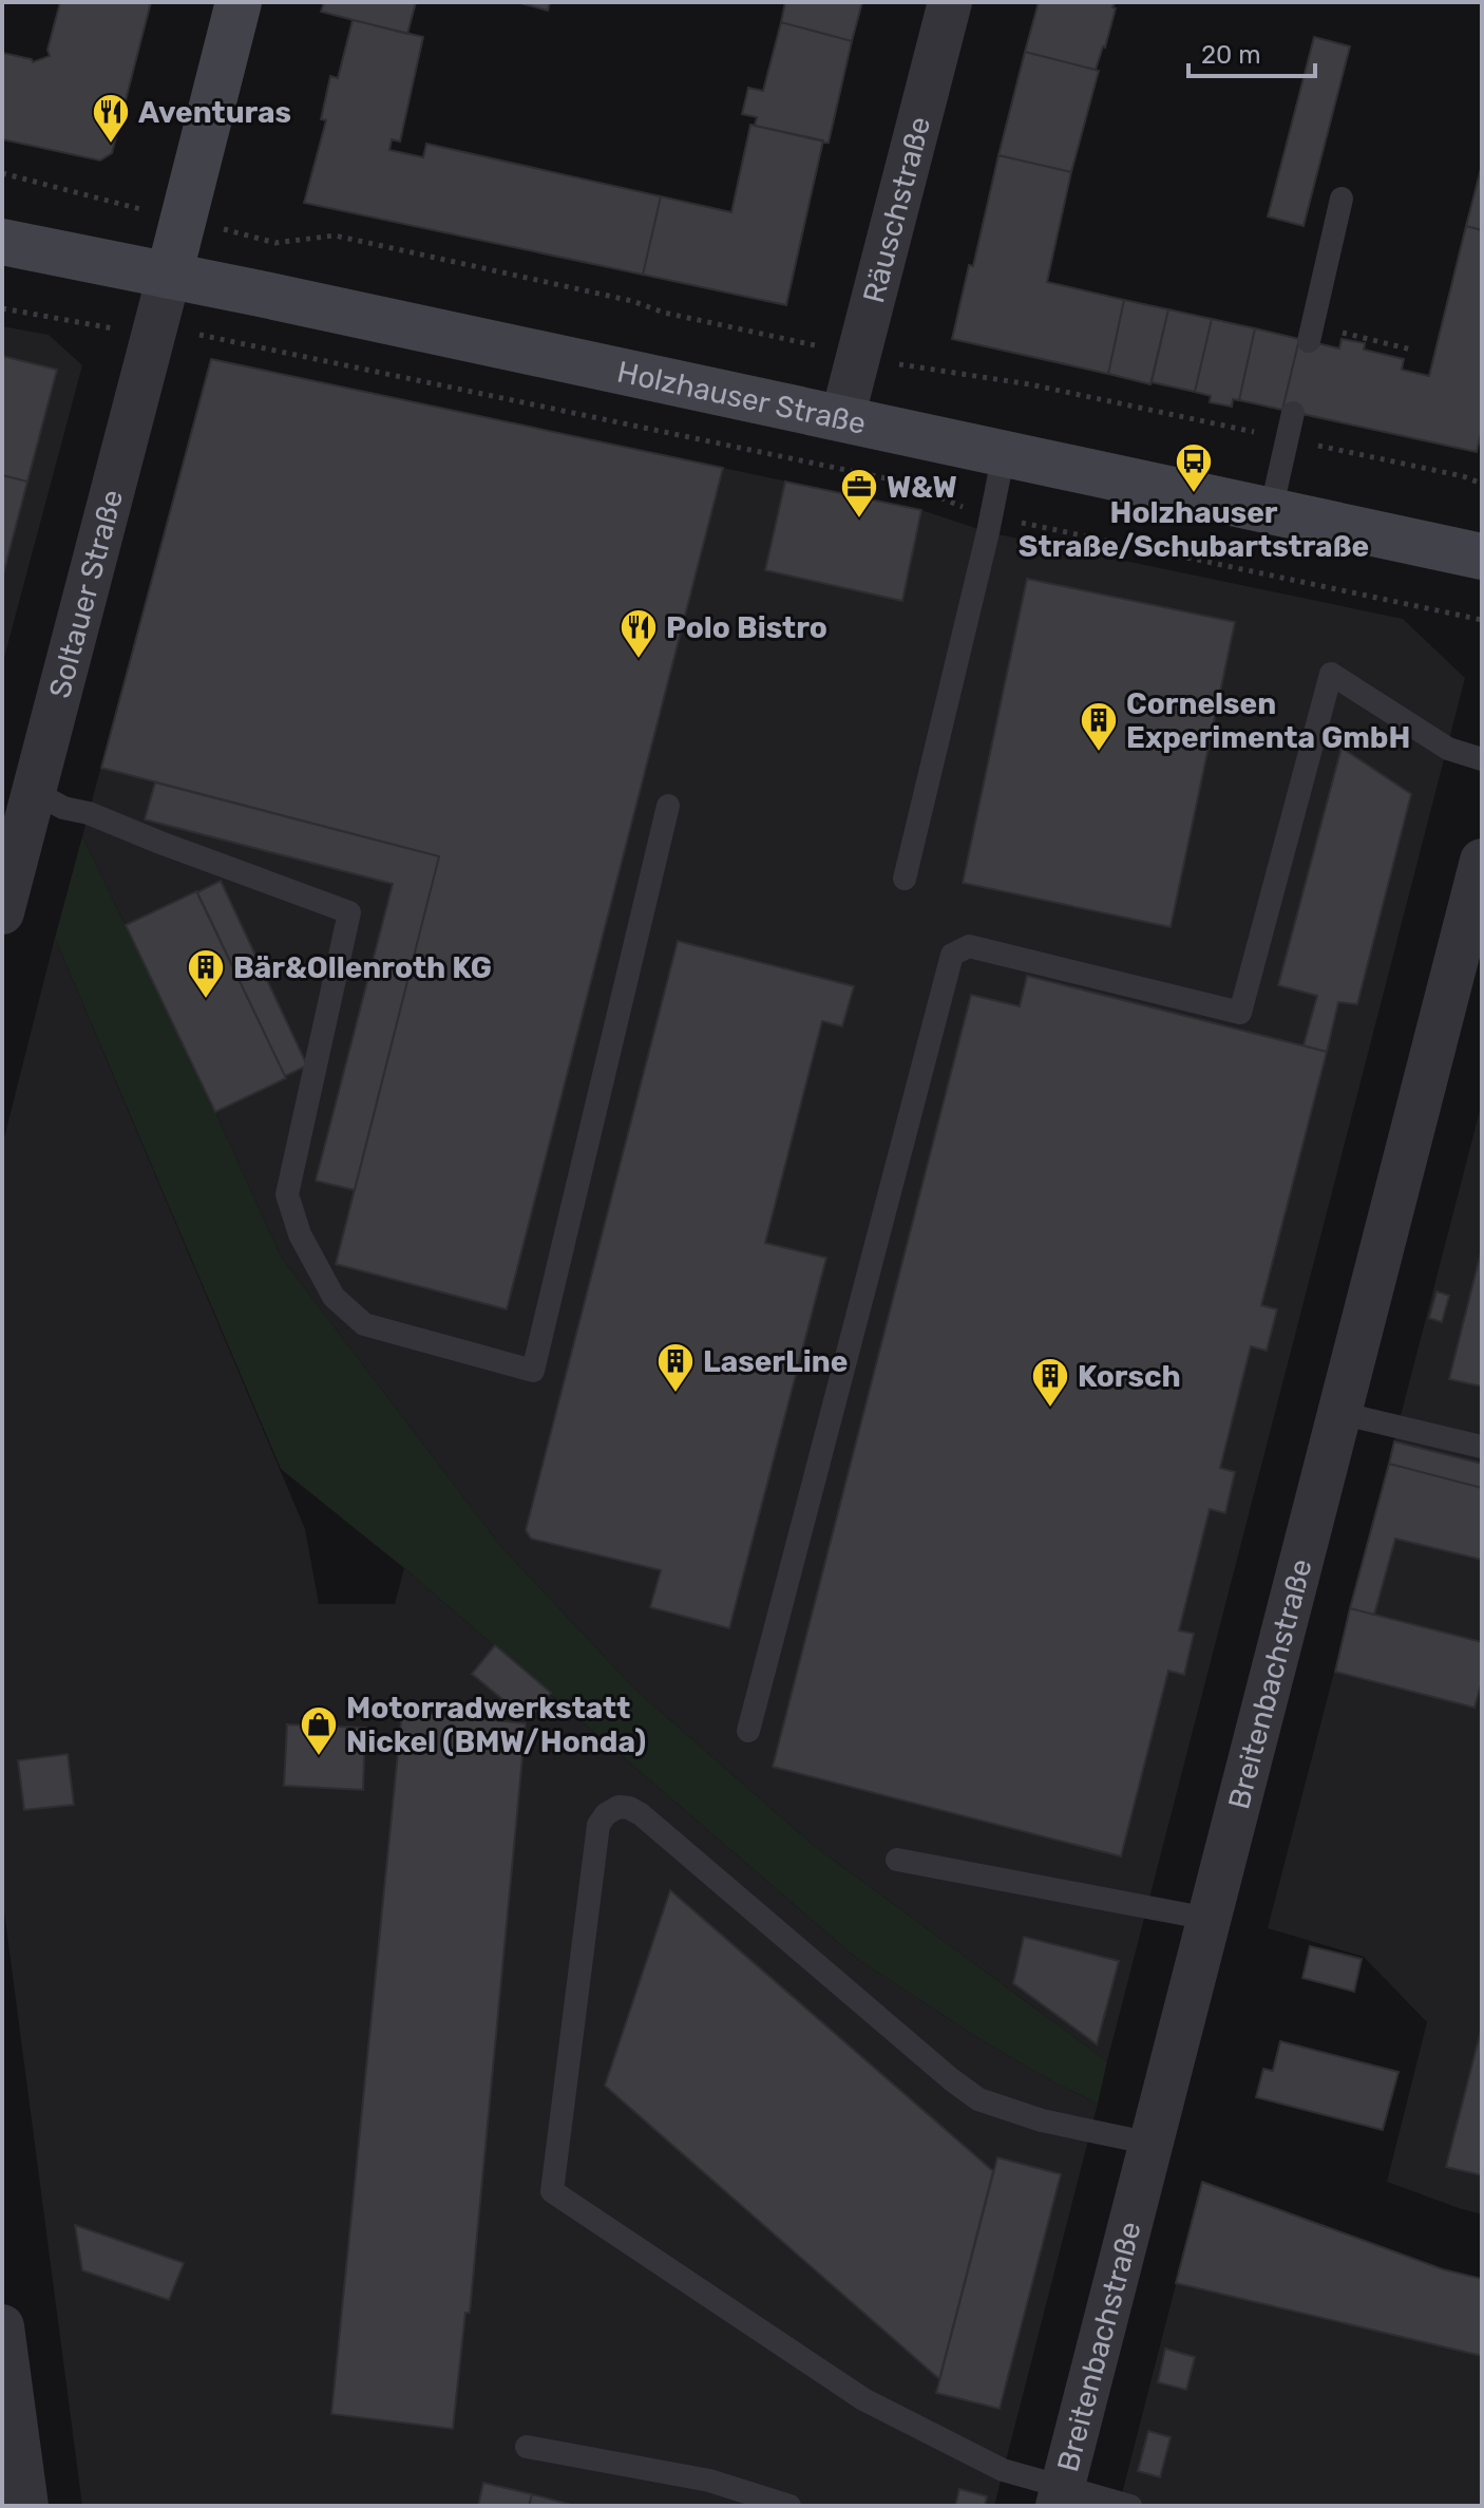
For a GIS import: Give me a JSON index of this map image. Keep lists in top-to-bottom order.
{
  "streets": {
    "main road": ["Holzhauser Straße"],
    "street": ["Räuschstraße", "Soltauer Straße", "Breitenbachstraße"]
  },
  "crossings": [
    ["Räuschstraße", "Holzhauser Straße"],
    ["Holzhauser Straße", "Soltauer Straße"]
  ],
  "places": {
    "restaurant": ["Aventuras", "Polo Bistro"],
    "bus stop": ["Holzhauser Straße/Schubartstraße"],
    "office": ["W&W"],
    "building": [
      "Cornelsen Experimenta GmbH",
      "Bär&Ollenroth KG",
      "LaserLine",
      "Korsch"
    ],
    "shop": ["Motorradwerkstatt Nickel (BMW/Honda)"]
  },
  "scale_bar": "20 m"
}
